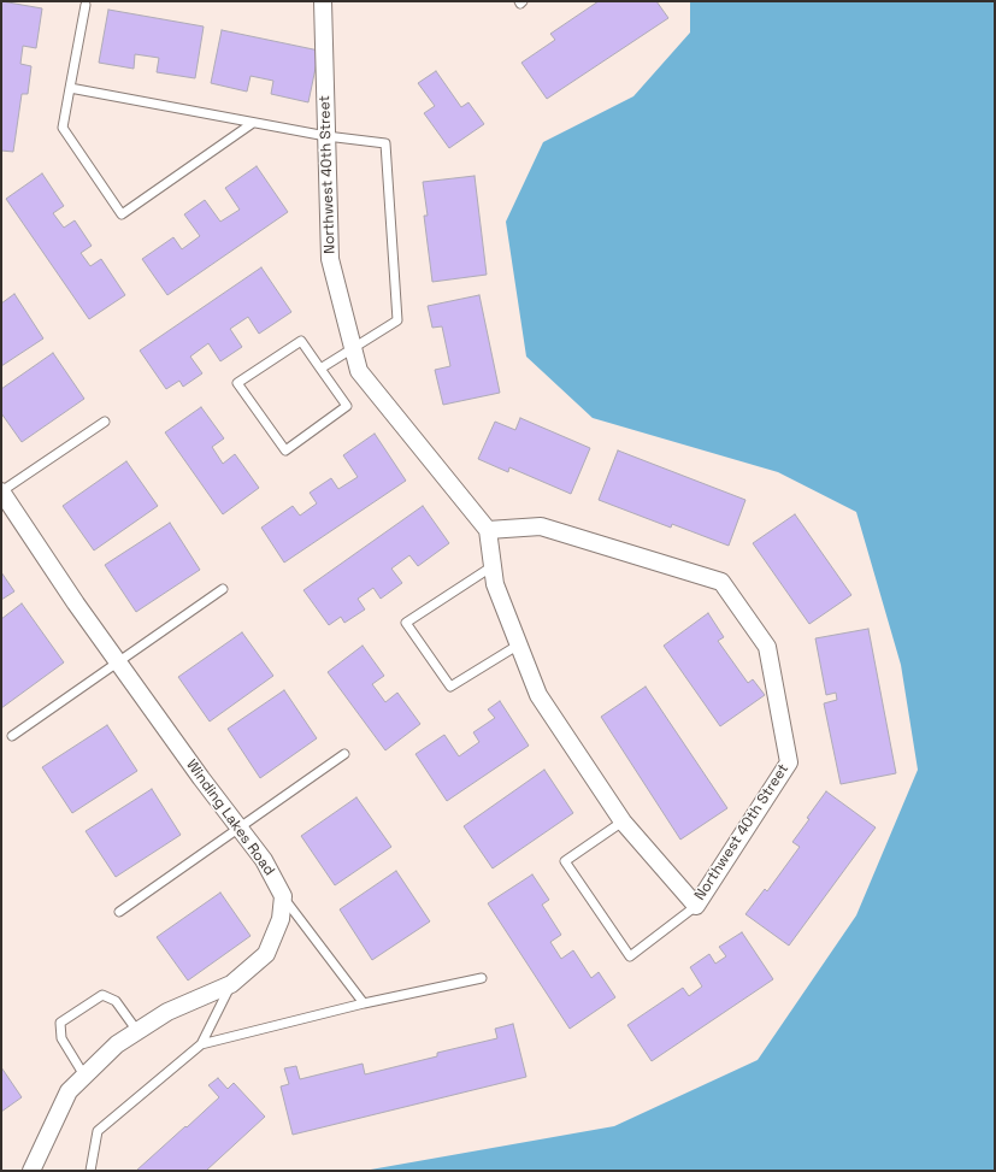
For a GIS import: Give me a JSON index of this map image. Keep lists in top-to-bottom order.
{
  "streets": {
    "street": ["Northwest 40th Street", "Winding Lakes Road"]
  }
}
